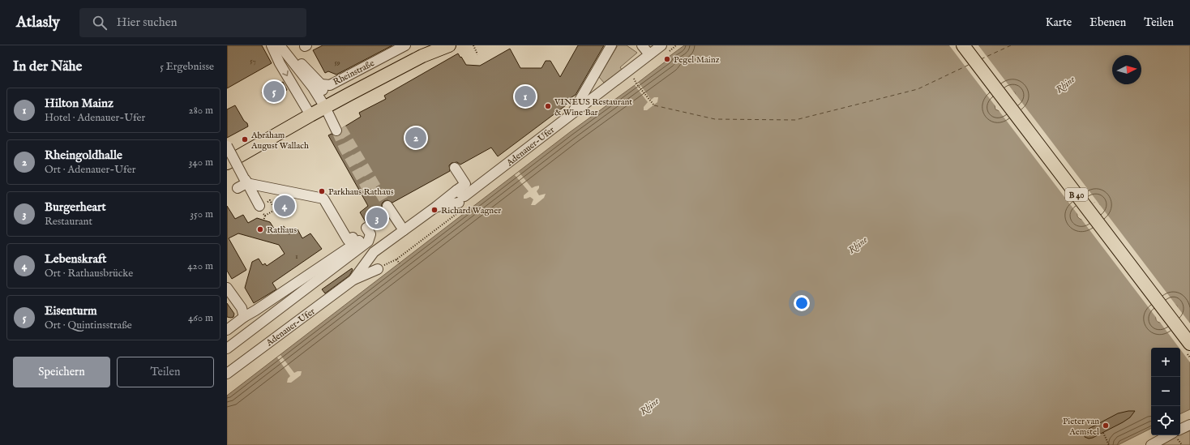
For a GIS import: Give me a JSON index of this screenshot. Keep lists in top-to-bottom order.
{
  "streets": {
    "main road": ["Rheinstraße", "B 40"],
    "street": ["Adenauer-Ufer"]
  },
  "water": ["Rhine"],
  "places": [
    "Pegel Mainz",
    "VINEUS Restaurant & Wine Bar",
    "Abraham August Wallach",
    "Parkhaus Rathaus",
    "Richard Wagner",
    "Rathaus",
    "Pieter van Aemstel"
  ],
  "house_numbers": ["57", "59", "1"],
  "north": "right",
  "page": {
    "header": "Atlasly",
    "search": "Hier suchen",
    "nav": ["Karte", "Ebenen", "Teilen"],
    "heading": ["In der Nähe", "5 Ergebnisse"],
    "pins": [
      "5",
      "1",
      "2",
      "4",
      "3"
    ],
    "list": [
      {
        "mark": "1",
        "name": "Hilton Mainz",
        "note": "Hotel · Adenauer-Ufer",
        "value": "280 m"
      },
      {
        "mark": "2",
        "name": "Rheingoldhalle",
        "note": "Ort · Adenauer-Ufer",
        "value": "340 m"
      },
      {
        "mark": "3",
        "name": "Burgerheart",
        "note": "Restaurant",
        "value": "350 m"
      },
      {
        "mark": "4",
        "name": "Lebenskraft",
        "note": "Ort · Rathausbrücke",
        "value": "420 m"
      },
      {
        "mark": "5",
        "name": "Eisenturm",
        "note": "Ort · Quintinsstraße",
        "value": "460 m"
      }
    ],
    "buttons": ["Speichern", "Teilen"],
    "map_buttons": ["+", "−"]
  }
}
